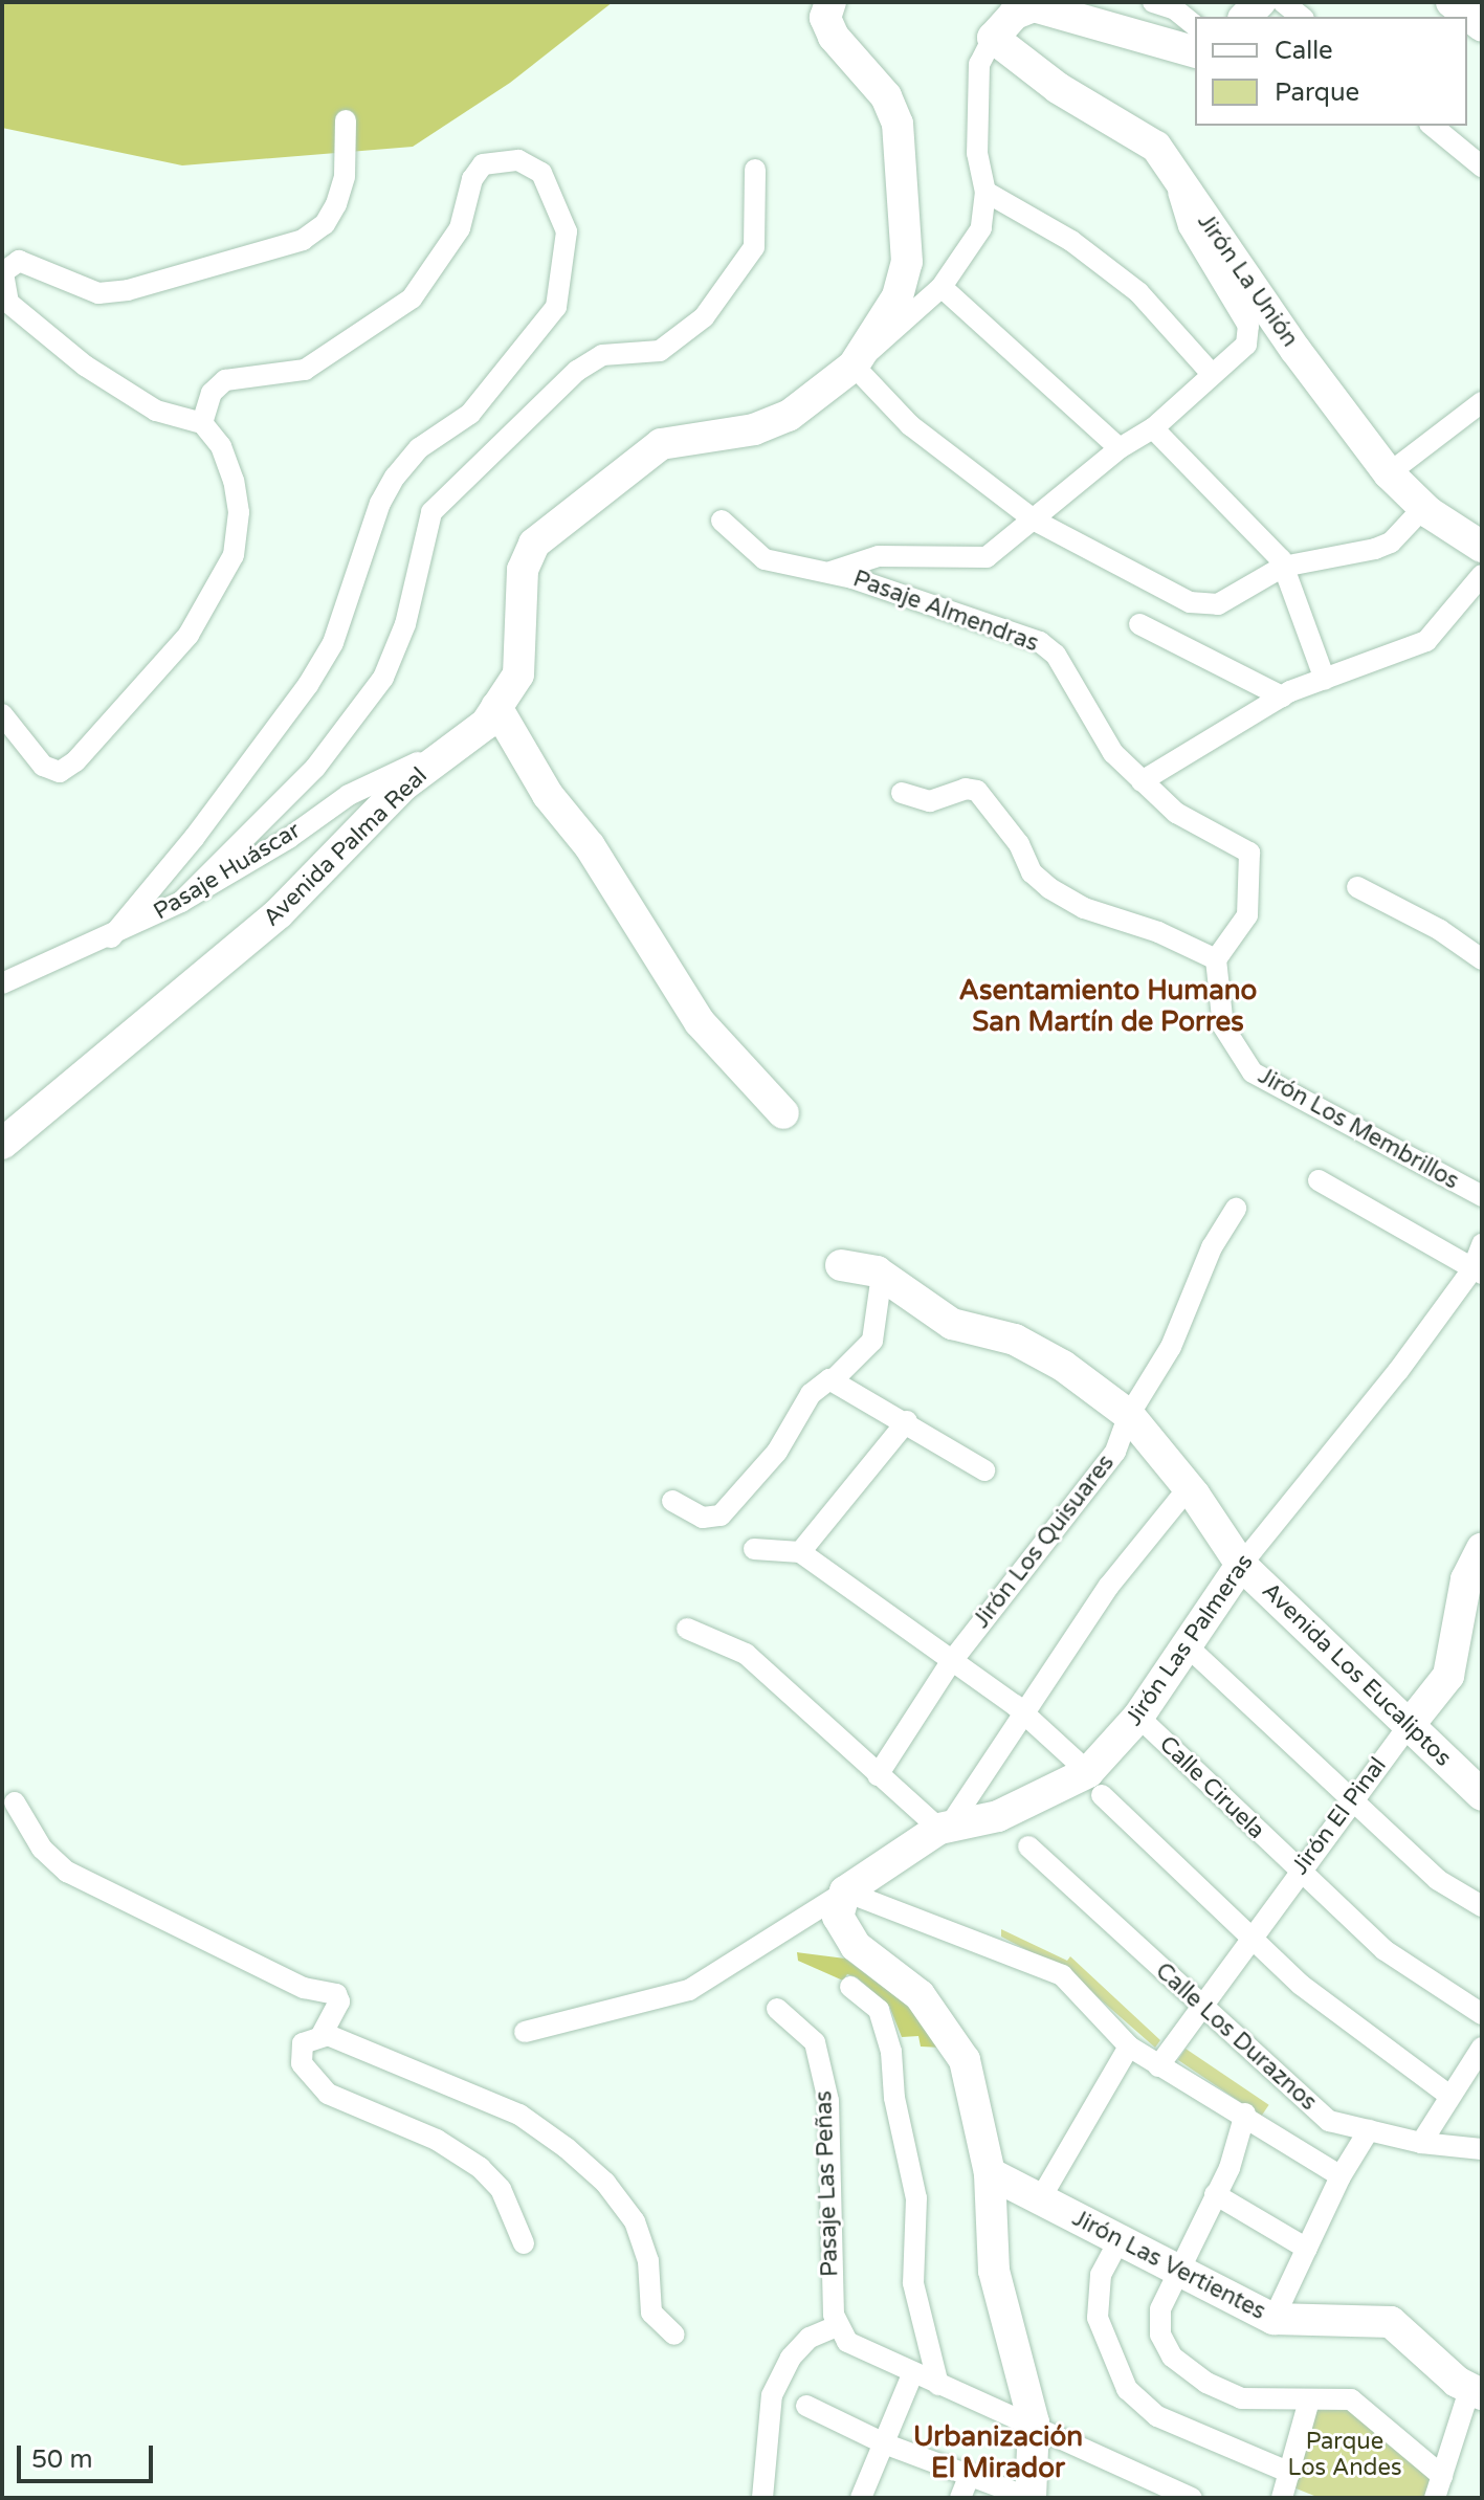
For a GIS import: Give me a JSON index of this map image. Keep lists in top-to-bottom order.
{
  "streets": {
    "main road": [
      "Jirón La Unión",
      "Avenida Palma Real",
      "Jirón Las Palmeras",
      "Avenida Los Eucaliptos",
      "Jirón El Pinal",
      "Jirón Las Vertientes"
    ],
    "street": [
      "Pasaje Almendras",
      "Pasaje Huáscar",
      "Jirón Los Membrillos",
      "Jirón Los Quisuares",
      "Calle Ciruela",
      "Calle Los Duraznos",
      "Pasaje Las Peñas"
    ]
  },
  "crossings": [
    ["Pasaje Almendras", "Jirón Los Membrillos"],
    ["Avenida Palma Real", "Pasaje Huáscar"],
    ["Jirón Los Quisuares", "Avenida Los Eucaliptos"],
    ["Jirón Las Palmeras", "Avenida Los Eucaliptos"],
    ["Jirón Las Palmeras", "Calle Ciruela"],
    ["Avenida Los Eucaliptos", "Jirón El Pinal"],
    ["Calle Ciruela", "Jirón El Pinal"],
    ["Jirón El Pinal", "Calle Los Duraznos"]
  ],
  "districts": ["Asentamiento Humano San Martín de Porres", "Urbanización El Mirador"],
  "parks": ["Parque Los Andes"],
  "legend": ["Calle", "Parque"],
  "scale_bar": "50 m"
}
